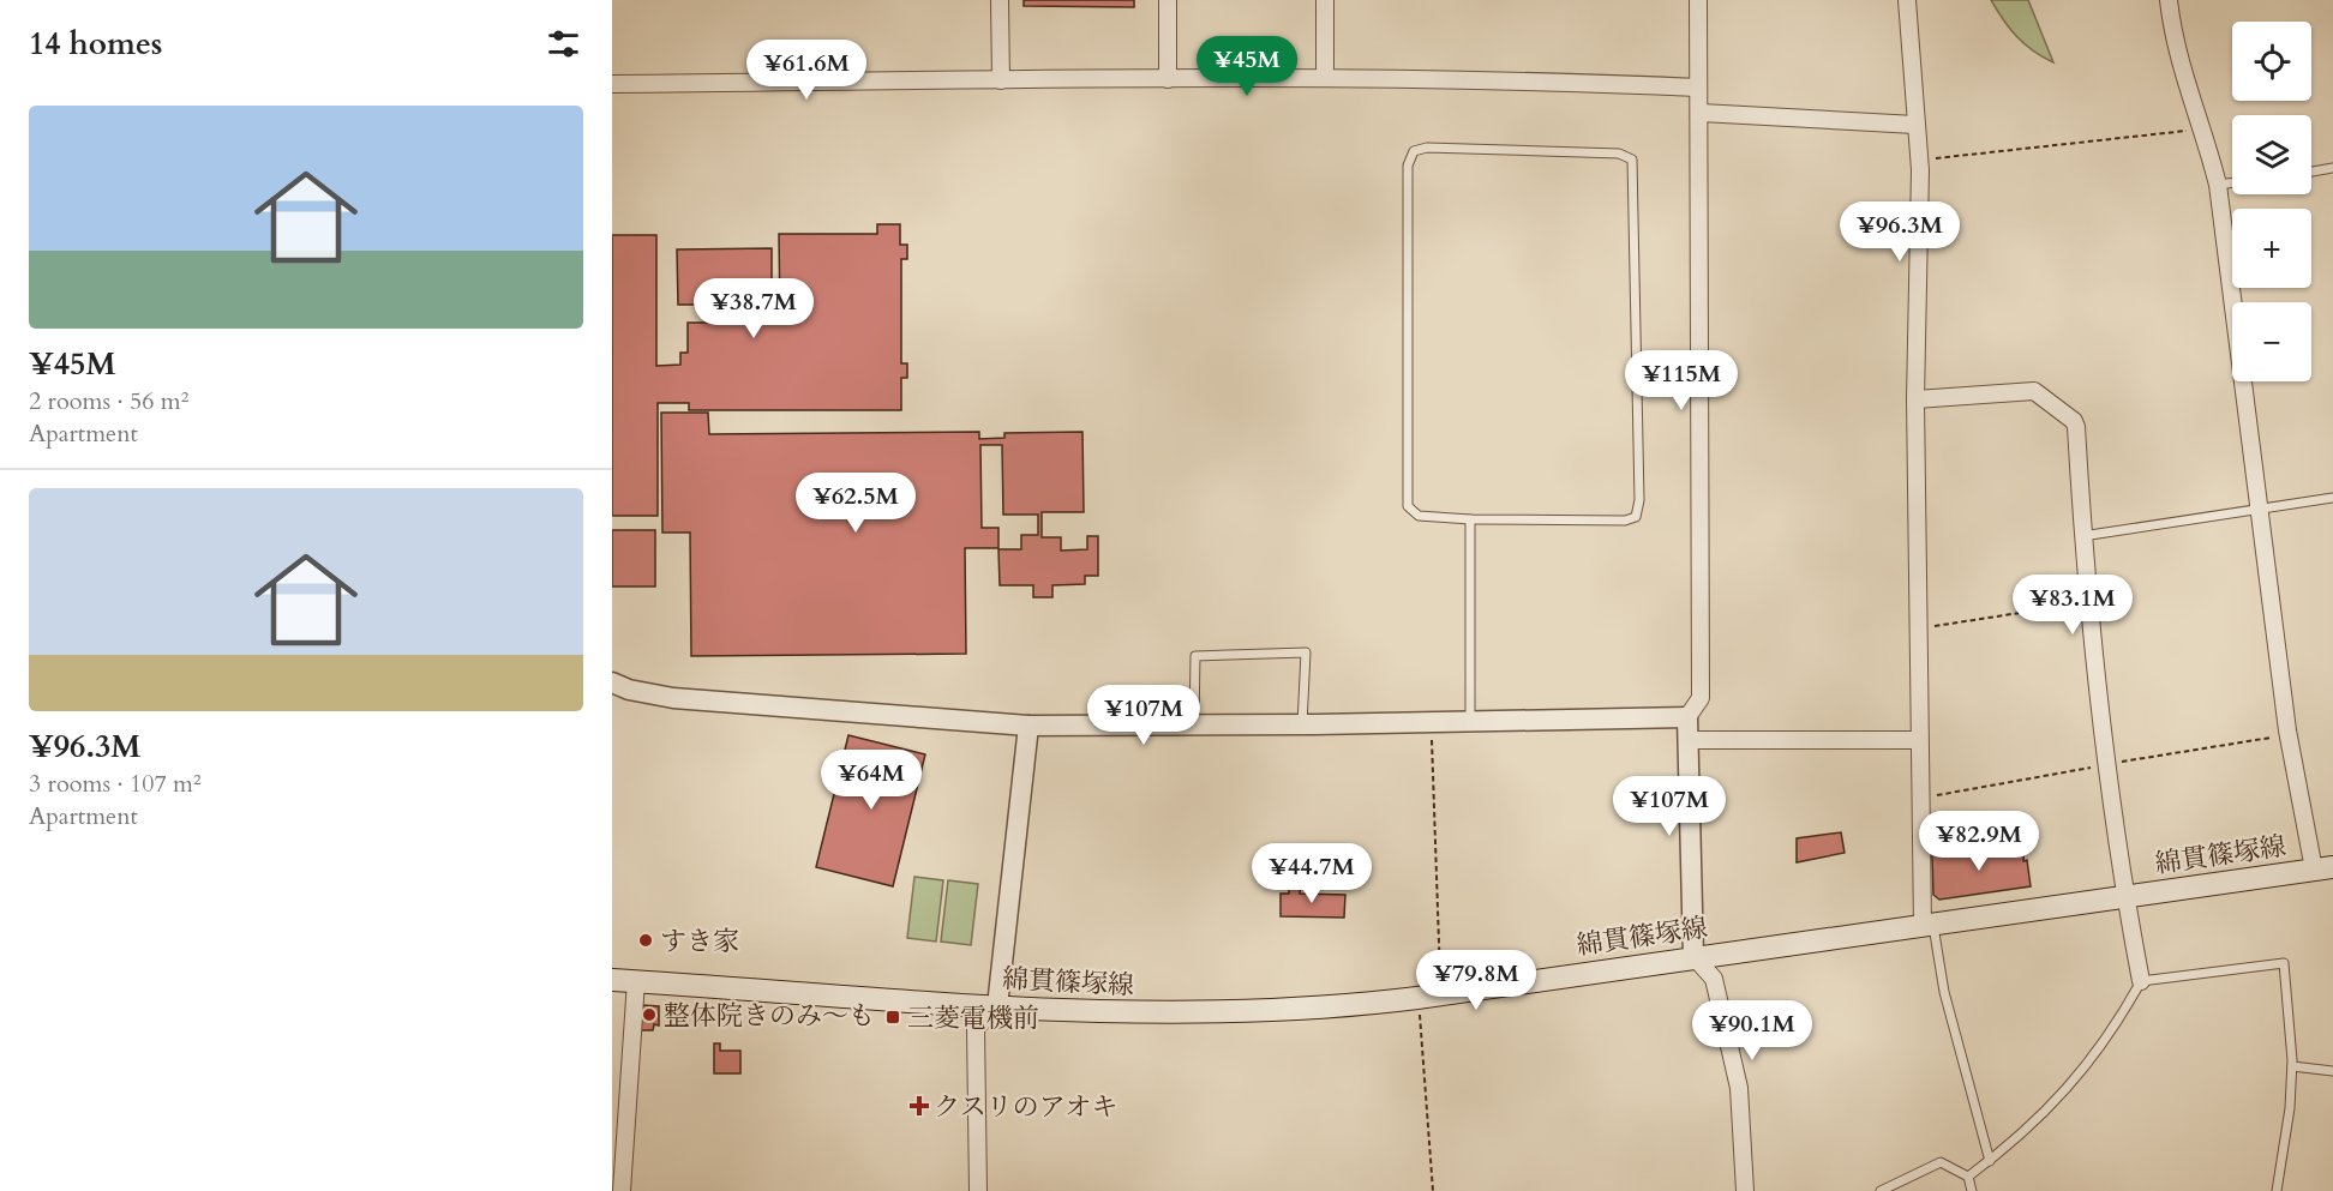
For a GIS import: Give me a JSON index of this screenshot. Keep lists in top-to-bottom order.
{
  "streets": {
    "main road": ["綿貫篠塚線"]
  },
  "places": {
    "other": ["すき家", "整体院きのみ〜も"],
    "transit": ["三菱電機前"],
    "health": ["クスリのアオキ"]
  },
  "page": {
    "heading": "14 homes",
    "map_buttons": ["+", "−"],
    "price": [
      "¥45M",
      "¥61.6M",
      "¥96.3M",
      "¥38.7M",
      "¥115M",
      "¥62.5M",
      "¥83.1M",
      "¥107M",
      "¥64M",
      "¥107M",
      "¥82.9M",
      "¥44.7M",
      "¥79.8M",
      "¥90.1M"
    ],
    "list": [
      {
        "name": "¥45M",
        "note": "2 rooms · 56 m² · Apartment"
      },
      {
        "name": "¥96.3M",
        "note": "3 rooms · 107 m² · Apartment"
      }
    ]
  }
}
